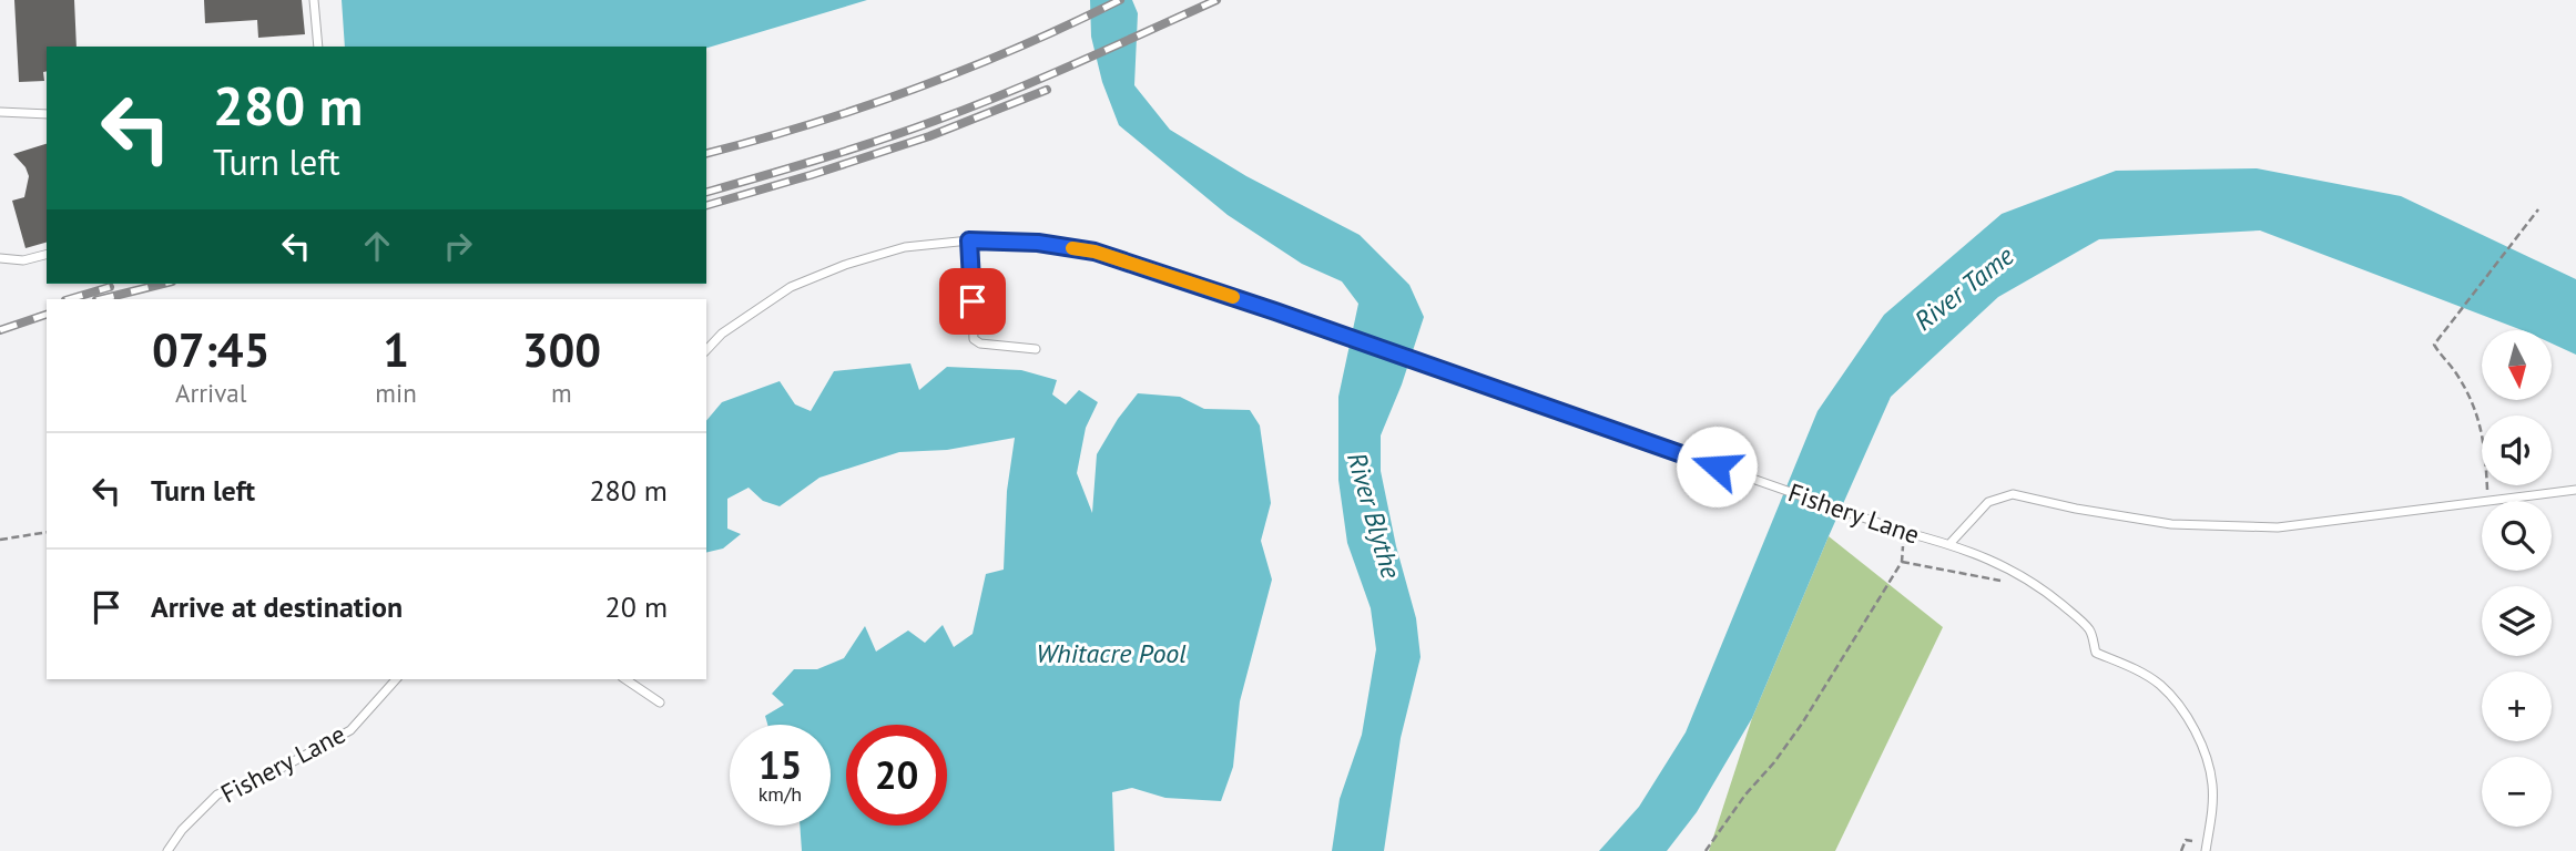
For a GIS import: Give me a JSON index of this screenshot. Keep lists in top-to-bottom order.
{
  "streets": {
    "lane": ["Fishery Lane"]
  },
  "water": ["River Tame", "River Blythe", "Whitacre Pool"],
  "north": "bottom",
  "page": {
    "turn": ["280 m", "Turn left"],
    "eta": [
      "07:45",
      "Arrival",
      "1",
      "min",
      "300",
      "m"
    ],
    "map_buttons": ["+", "−"],
    "list": [
      {
        "name": "Turn left",
        "value": "280 m"
      },
      {
        "name": "Arrive at destination",
        "value": "20 m"
      }
    ],
    "speed": "15 km/h",
    "limit": "20"
  }
}
